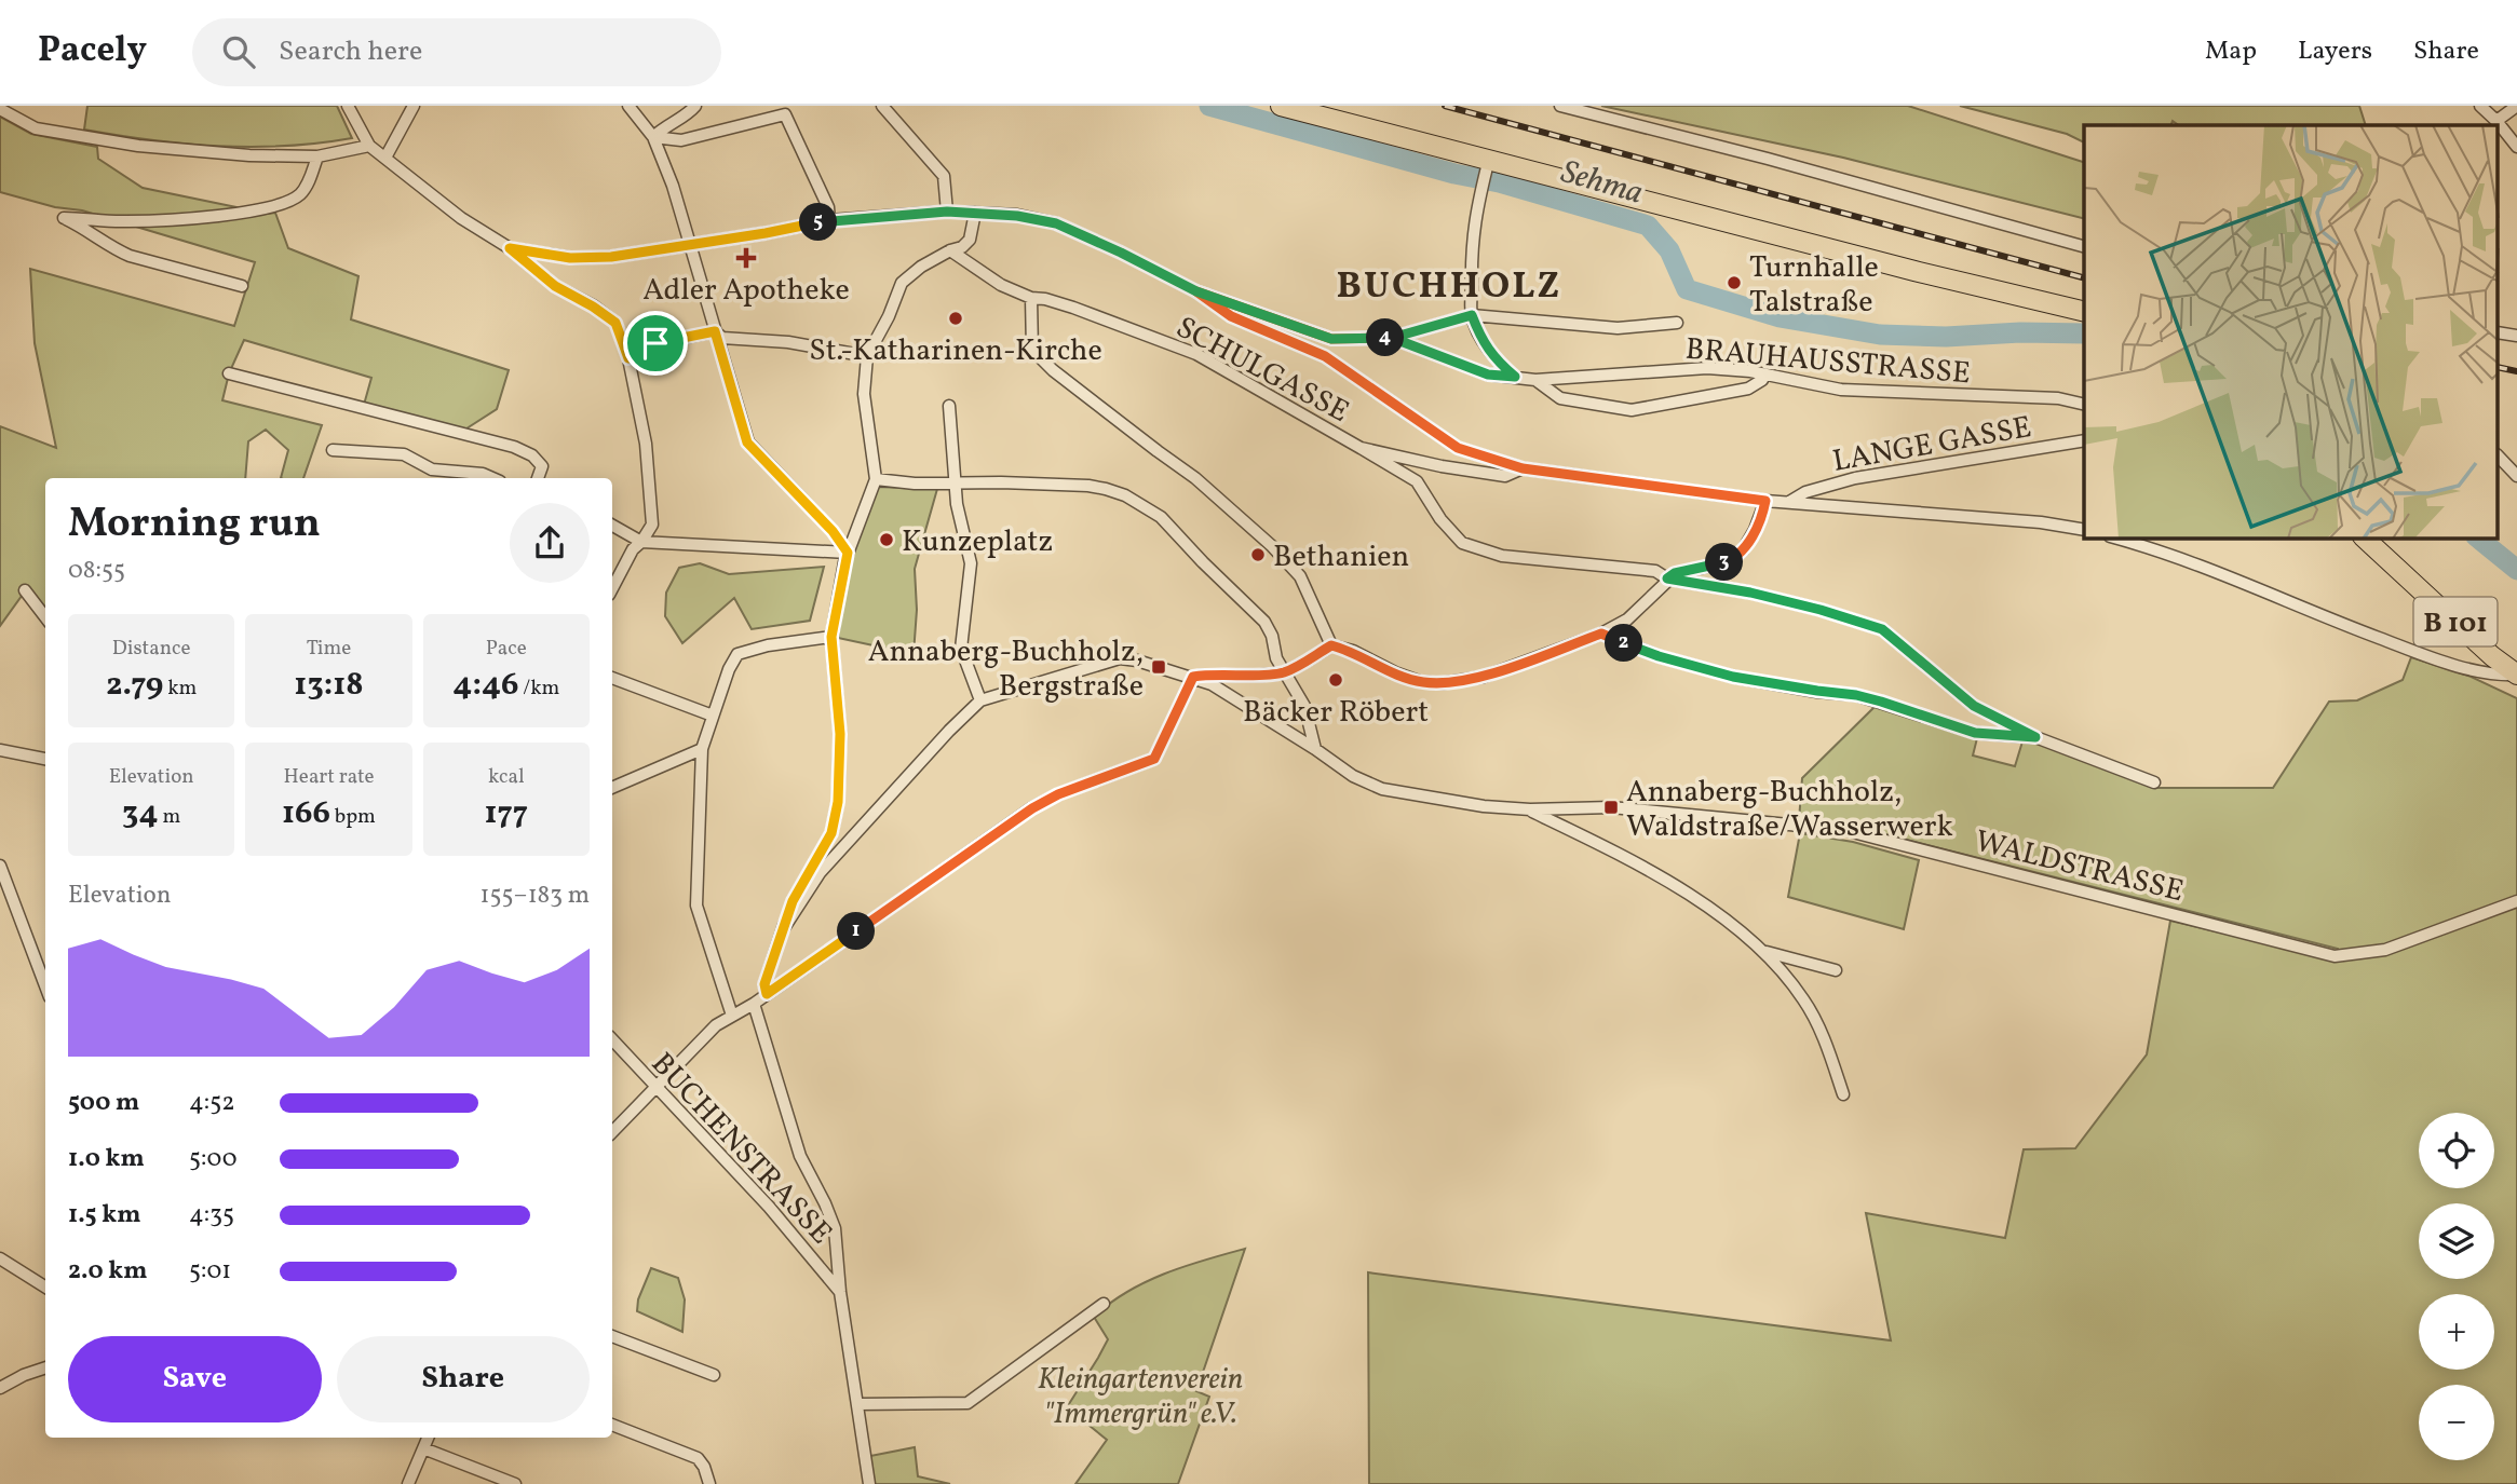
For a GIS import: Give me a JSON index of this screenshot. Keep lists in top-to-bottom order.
{
  "streets": {
    "main road": ["B 101"],
    "street": [
      "BRAUHAUSSTRASSE",
      "SCHULGASSE",
      "LANGE GASSE",
      "WALDSTRASSE",
      "BUCHENSTRASSE"
    ]
  },
  "districts": ["BUCHHOLZ"],
  "water": ["Sehma"],
  "parks": ["Kleingartenverein \"Immergrün\" e.V."],
  "places": {
    "health": ["Adler Apotheke"],
    "other": [
      "Turnhalle Talstraße",
      "St.-Katharinen-Kirche",
      "Kunzeplatz",
      "Bethanien",
      "Bäcker Röbert"
    ],
    "transit": ["Annaberg-Buchholz, Bergstraße", "Annaberg-Buchholz, Waldstraße/Wasserwerk"]
  },
  "page": {
    "header": "Pacely",
    "search": "Search here",
    "nav": ["Map", "Layers", "Share"],
    "pins": [
      "5",
      "4",
      "3",
      "2",
      "1"
    ],
    "heading": ["Morning run", "08:55"],
    "stats": [
      ["Distance", "2.79 km"],
      ["Time", "13:18"],
      ["Pace", "4:46 /km"],
      ["Elevation", "34 m"],
      ["Heart rate", "166 bpm"],
      ["kcal", "177"]
    ],
    "chart": ["Elevation", "155–183 m"],
    "list": [
      {
        "name": "500 m",
        "note": "4:52"
      },
      {
        "name": "1.0 km",
        "note": "5:00"
      },
      {
        "name": "1.5 km",
        "note": "4:35"
      },
      {
        "name": "2.0 km",
        "note": "5:01"
      }
    ],
    "map_buttons": ["+", "−"],
    "buttons": ["Save", "Share"]
  }
}
